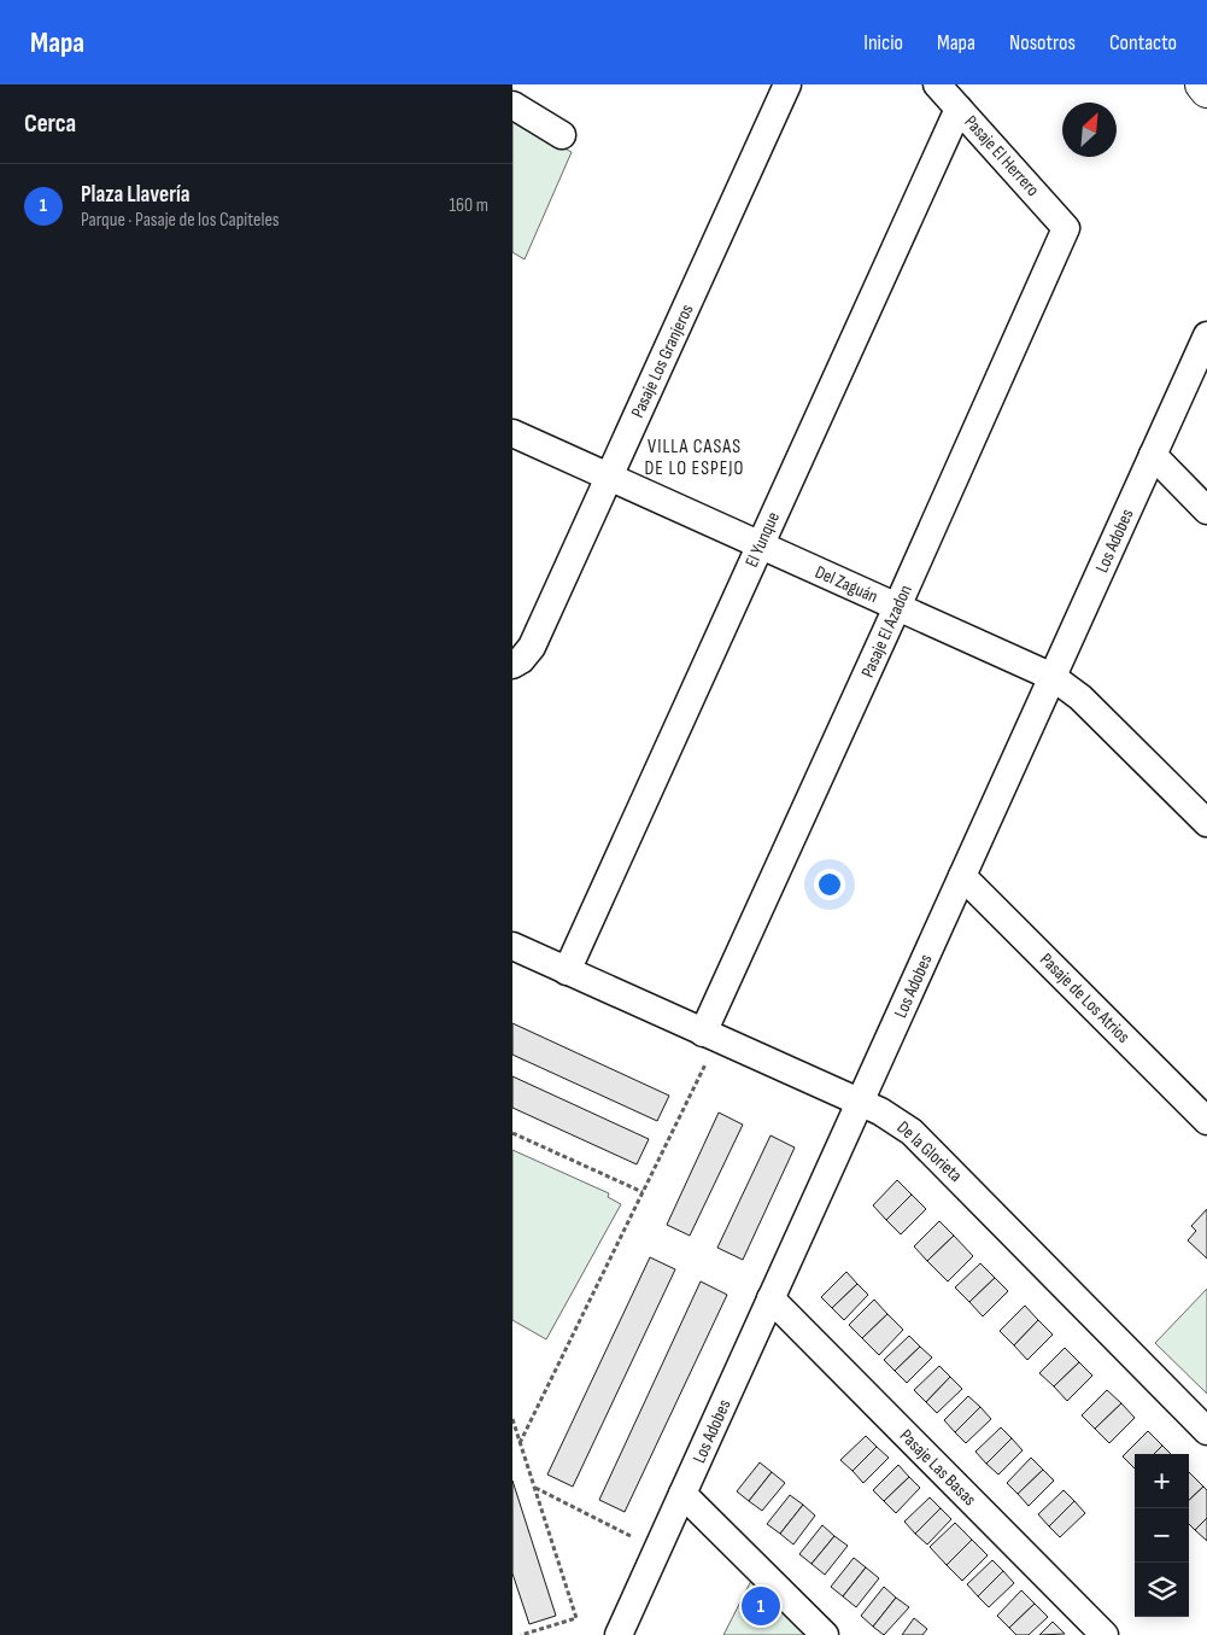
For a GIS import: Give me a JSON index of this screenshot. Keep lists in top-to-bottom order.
{
  "streets": {
    "street": [
      "Pasaje El Herrero",
      "Pasaje Los Granjeros",
      "El Yunque",
      "Los Adobes",
      "Del Zaguán",
      "Pasaje El Azadon",
      "Pasaje de Los Atrios",
      "De la Glorieta",
      "Pasaje Las Basas"
    ]
  },
  "crossings": [
    ["Pasaje El Herrero", "El Yunque"],
    ["Pasaje El Herrero", "Pasaje El Azadon"],
    ["Pasaje Los Granjeros", "Del Zaguán"],
    ["El Yunque", "Del Zaguán"],
    ["El Yunque", "De la Glorieta"],
    ["Los Adobes", "Del Zaguán"],
    ["Los Adobes", "Pasaje de Los Atrios"],
    ["Los Adobes", "De la Glorieta"],
    ["Los Adobes", "Pasaje Las Basas"],
    ["Del Zaguán", "Pasaje El Azadon"],
    ["Pasaje El Azadon", "De la Glorieta"]
  ],
  "districts": ["VILLA CASAS DE LO ESPEJO"],
  "north": "top right",
  "page": {
    "header": "Mapa",
    "nav": [
      "Inicio",
      "Mapa",
      "Nosotros",
      "Contacto"
    ],
    "heading": "Cerca",
    "list": [
      {
        "mark": "1",
        "name": "Plaza Llavería",
        "note": "Parque · Pasaje de los Capiteles",
        "value": "160 m"
      }
    ],
    "map_buttons": ["+", "−"],
    "pins": "1"
  }
}
